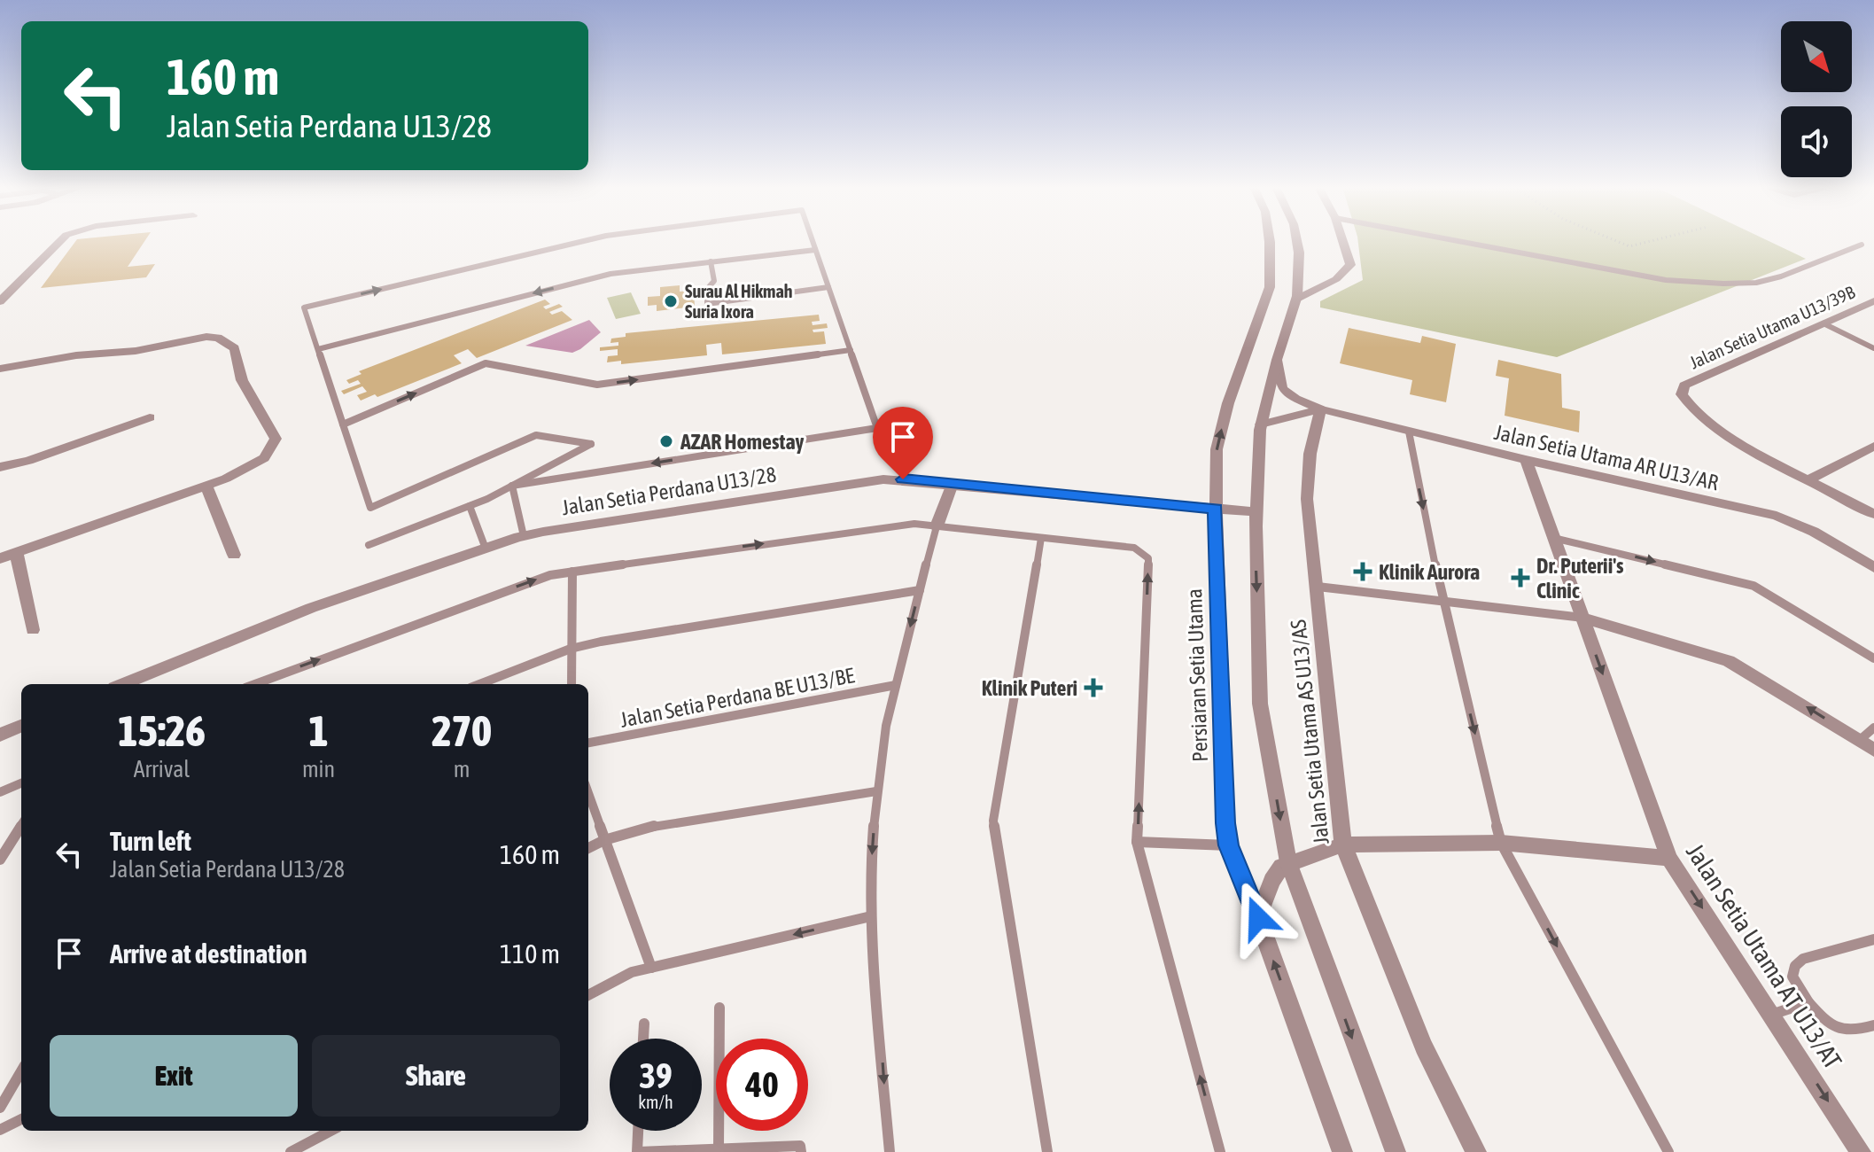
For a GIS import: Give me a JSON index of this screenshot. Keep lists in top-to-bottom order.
{
  "streets": {
    "street": [
      "Jalan Setia Utama U13/39B",
      "Jalan Setia Utama AR U13/AR",
      "Jalan Setia Perdana U13/28",
      "Persiaran Setia Utama",
      "Jalan Setia Utama AS U13/AS",
      "Jalan Setia Utama AT U13/AT"
    ],
    "lane": ["Jalan Setia Perdana BE U13/BE"]
  },
  "crossings": [
    ["Jalan Setia Utama AR U13/AR", "Jalan Setia Utama AS U13/AS"],
    ["Jalan Setia Utama AR U13/AR", "Jalan Setia Utama AT U13/AT"],
    ["Jalan Setia Perdana U13/28", "Persiaran Setia Utama"]
  ],
  "one_way": ["Jalan Setia Utama AT U13/AT"],
  "places": {
    "other": ["Surau Al Hikmah Suria Ixora", "AZAR Homestay"],
    "health": ["Klinik Aurora", "Dr. Puterii's Clinic", "Klinik Puteri"]
  },
  "north": "bottom right",
  "page": {
    "turn": ["160 m", "Jalan Setia Perdana U13/28"],
    "eta": [
      "15:26",
      "Arrival",
      "1",
      "min",
      "270",
      "m"
    ],
    "list": [
      {
        "name": "Turn left",
        "note": "Jalan Setia Perdana U13/28",
        "value": "160 m"
      },
      {
        "name": "Arrive at destination",
        "value": "110 m"
      }
    ],
    "buttons": ["Exit", "Share"],
    "speed": "39 km/h",
    "limit": "40"
  }
}
